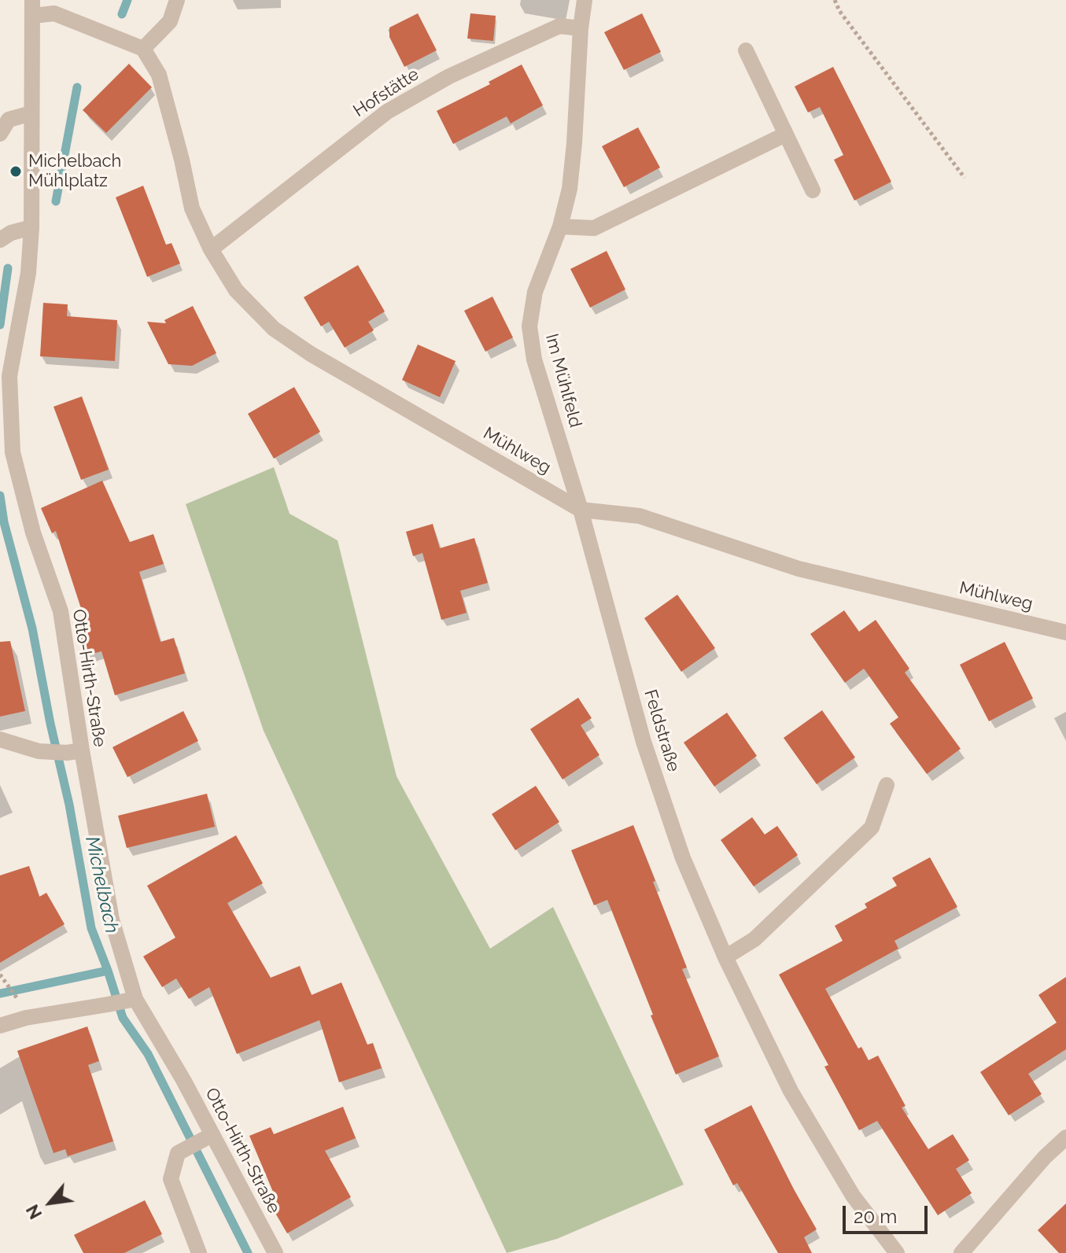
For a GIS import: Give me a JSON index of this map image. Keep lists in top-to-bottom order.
{
  "streets": {
    "street": [
      "Hofstätte",
      "Im Mühlfeld",
      "Mühlweg",
      "Otto-Hirth-Straße",
      "Feldstraße"
    ]
  },
  "crossings": [
    ["Hofstätte", "Im Mühlfeld"],
    ["Hofstätte", "Mühlweg"],
    ["Im Mühlfeld", "Mühlweg"],
    ["Im Mühlfeld", "Feldstraße"],
    ["Mühlweg", "Feldstraße"]
  ],
  "water": ["Michelbach"],
  "places": ["Michelbach Mühlplatz"],
  "scale_bar": "20 m",
  "north": "bottom left"
}
